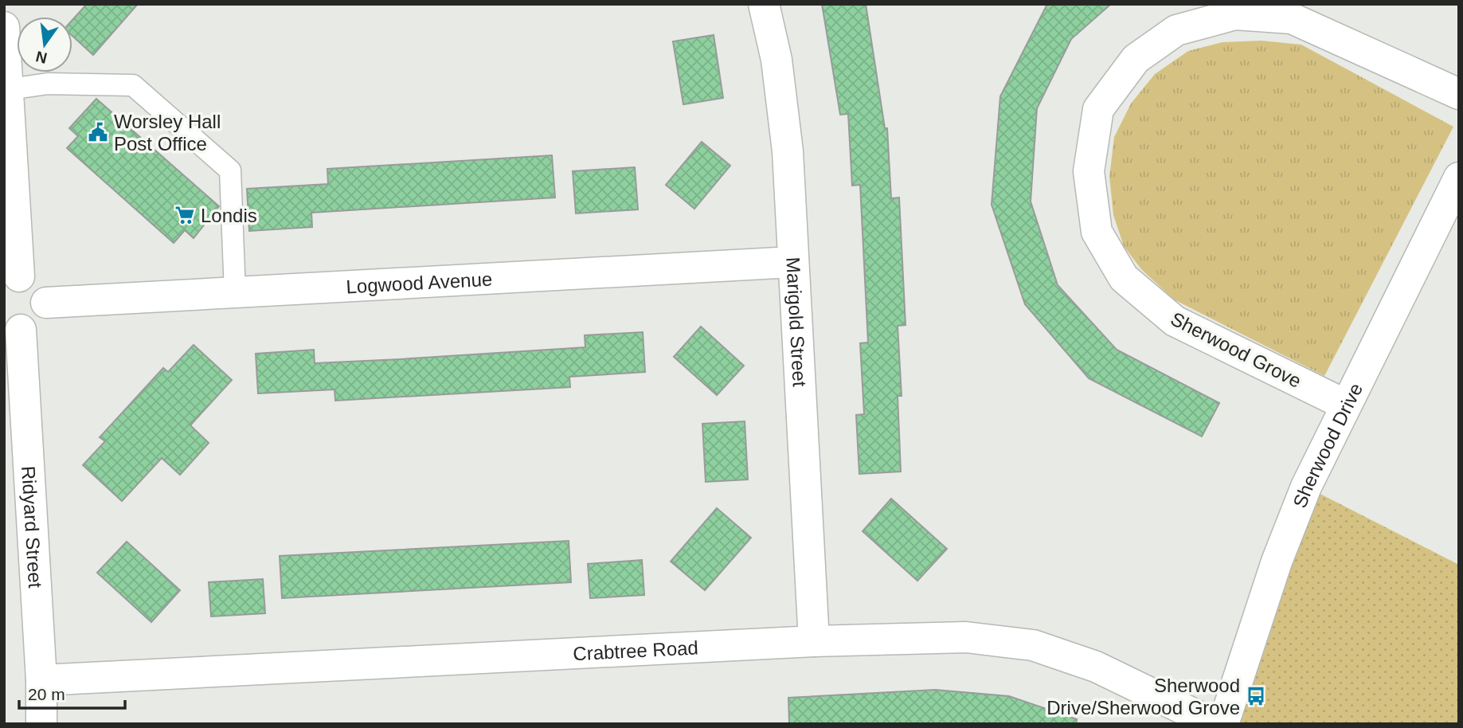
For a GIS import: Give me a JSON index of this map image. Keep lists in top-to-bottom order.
{
  "streets": {
    "street": [
      "Logwood Avenue",
      "Marigold Street",
      "Sherwood Grove",
      "Sherwood Drive",
      "Ridyard Street",
      "Crabtree Road"
    ]
  },
  "crossings": [
    ["Logwood Avenue", "Marigold Street"],
    ["Marigold Street", "Crabtree Road"],
    ["Sherwood Grove", "Sherwood Drive"],
    ["Ridyard Street", "Crabtree Road"]
  ],
  "places": {
    "public building": ["Worsley Hall Post Office"],
    "supermarket": ["Londis"],
    "bus stop": ["Sherwood Drive/Sherwood Grove"]
  },
  "scale_bar": "20 m",
  "north": "bottom"
}
